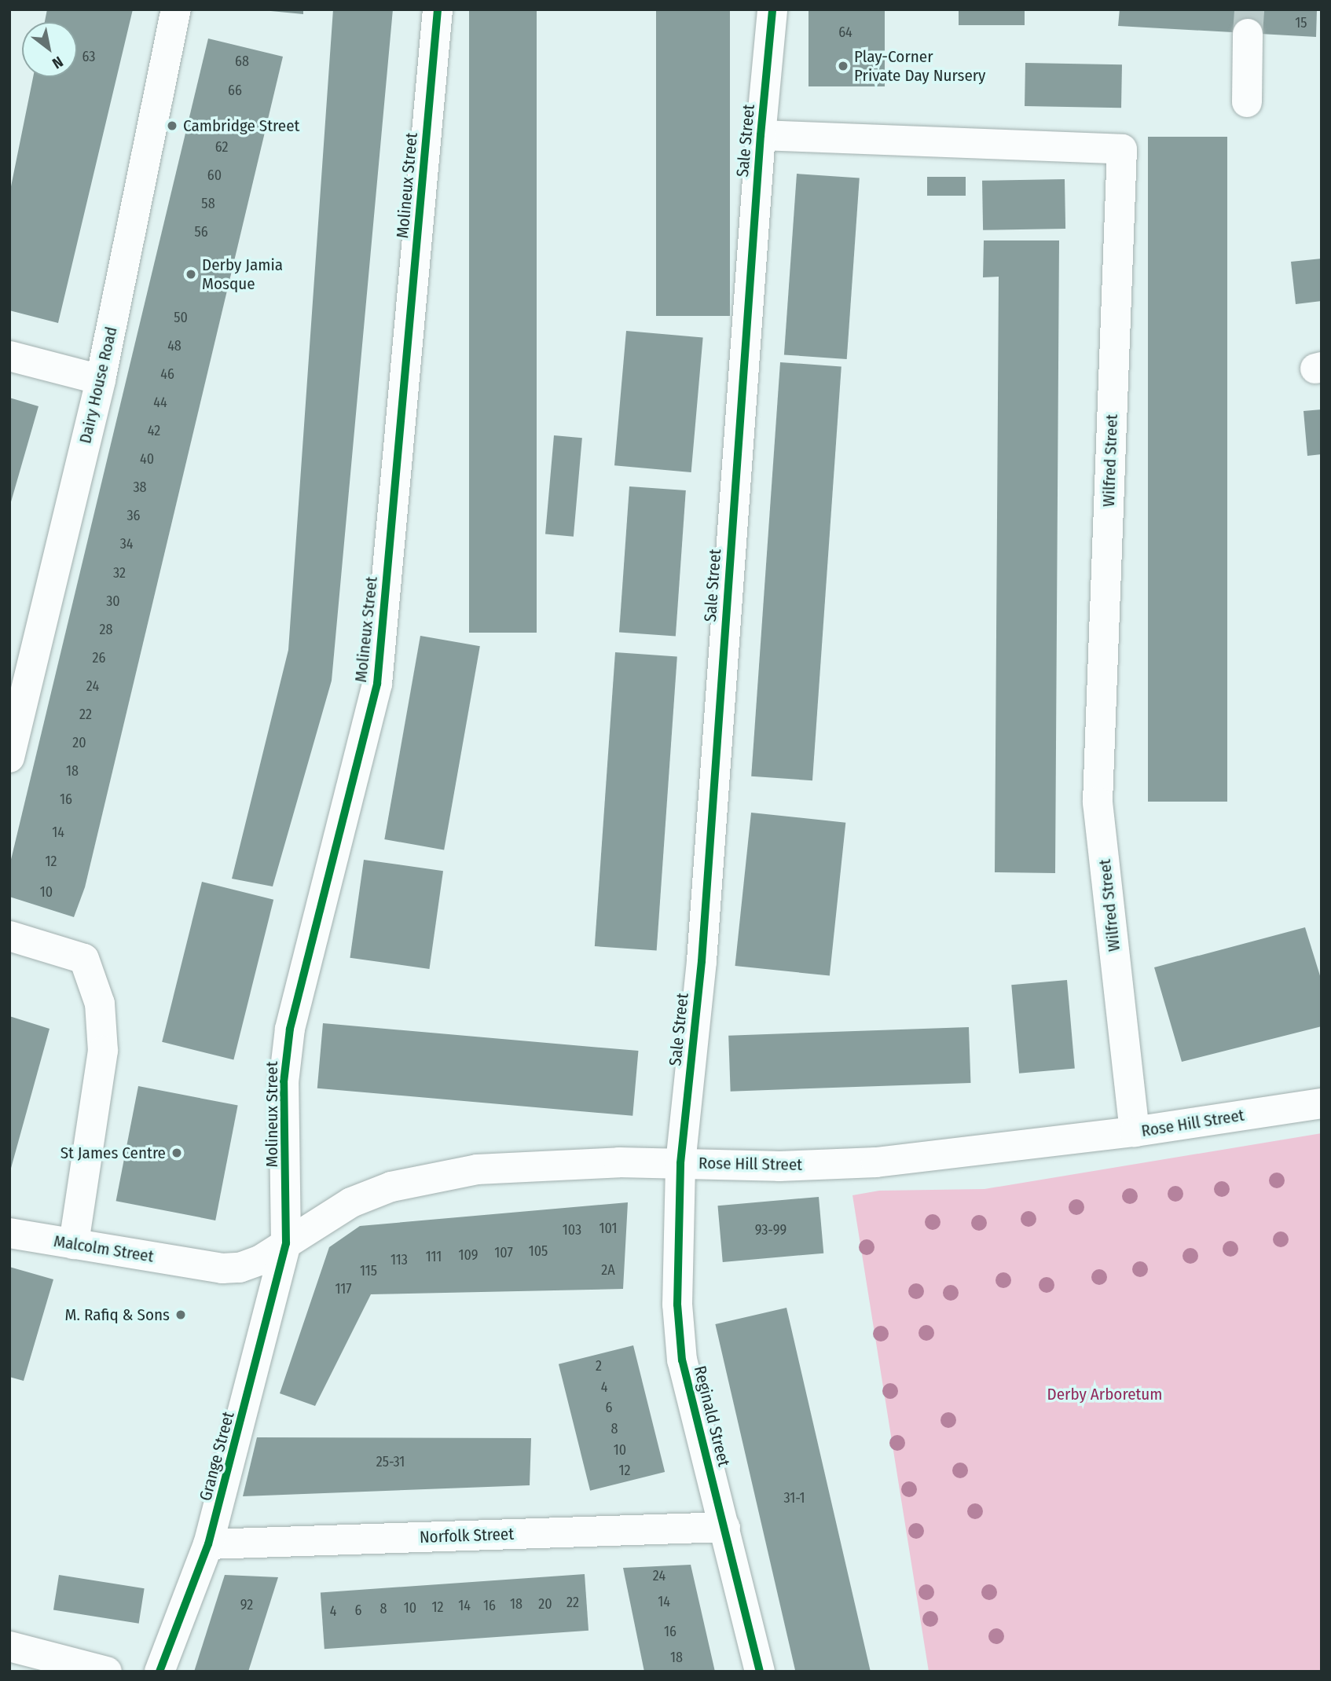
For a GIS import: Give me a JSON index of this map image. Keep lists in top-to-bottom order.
{
  "streets": {
    "street": [
      "Sale Street",
      "Molineux Street",
      "Dairy House Road",
      "Wilfred Street",
      "Rose Hill Street",
      "Malcolm Street",
      "Reginald Street",
      "Grange Street",
      "Norfolk Street"
    ]
  },
  "crossings": [
    ["Sale Street", "Wilfred Street"],
    ["Sale Street", "Rose Hill Street"],
    ["Sale Street", "Reginald Street"],
    ["Molineux Street", "Rose Hill Street"],
    ["Molineux Street", "Grange Street"],
    ["Wilfred Street", "Rose Hill Street"],
    ["Rose Hill Street", "Malcolm Street"],
    ["Rose Hill Street", "Reginald Street"],
    ["Rose Hill Street", "Grange Street"],
    ["Reginald Street", "Norfolk Street"],
    ["Grange Street", "Norfolk Street"]
  ],
  "parks": ["Derby Arboretum"],
  "places": [
    "Play-Corner Private Day Nursery",
    "Cambridge Street",
    "Derby Jamia Mosque",
    "St James Centre",
    "M. Rafiq & Sons"
  ],
  "house_numbers": [
    "15",
    "64",
    "63",
    "68",
    "66",
    "62",
    "60",
    "58",
    "56",
    "50",
    "48",
    "46",
    "44",
    "42",
    "40",
    "38",
    "36",
    "34",
    "32",
    "30",
    "28",
    "26",
    "24",
    "22",
    "20",
    "18",
    "16",
    "14",
    "12",
    "10",
    "101",
    "103",
    "93-99",
    "105",
    "107",
    "109",
    "111",
    "113",
    "2A",
    "115",
    "117",
    "2",
    "4",
    "6",
    "8",
    "10",
    "25-31",
    "12",
    "31-1",
    "24",
    "14",
    "22",
    "18",
    "20",
    "92",
    "14",
    "16",
    "12",
    "10",
    "8",
    "6",
    "4",
    "16",
    "18"
  ],
  "north": "bottom right"
}
